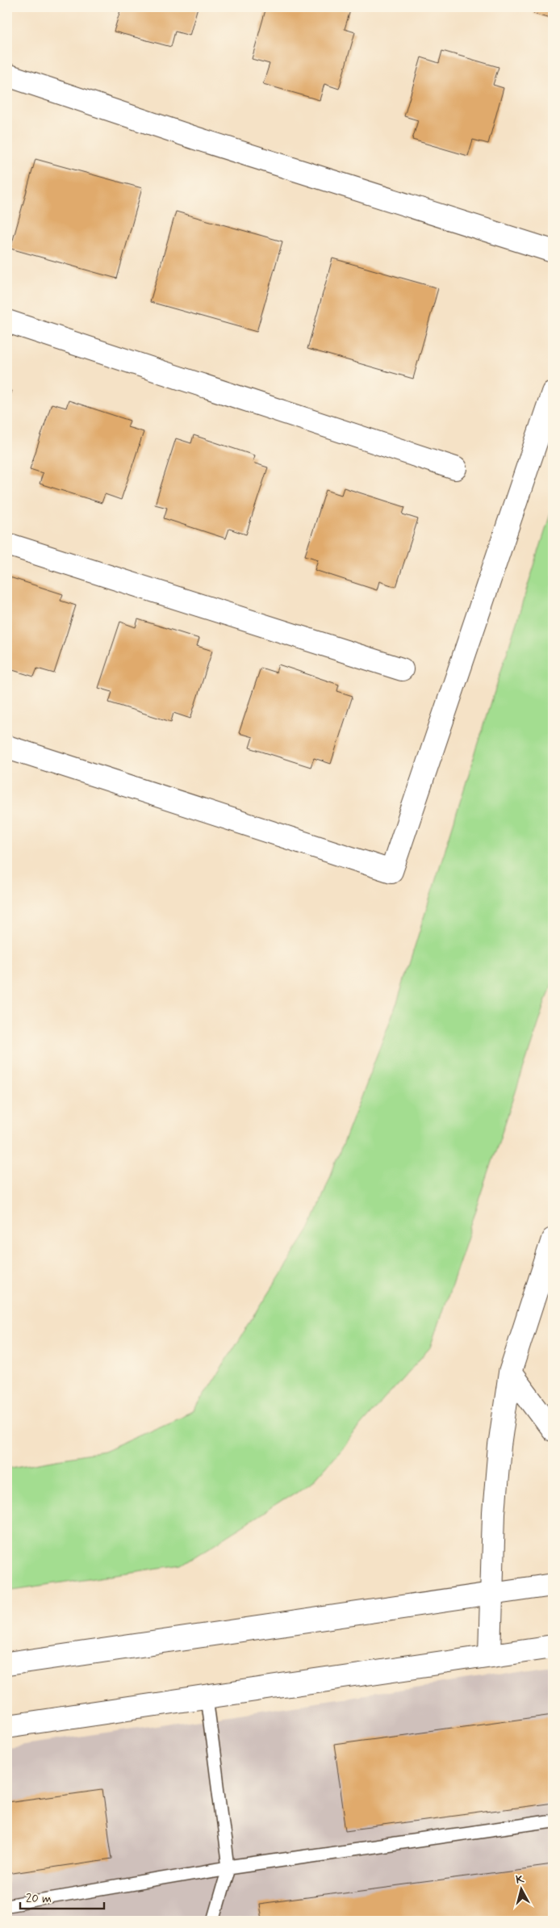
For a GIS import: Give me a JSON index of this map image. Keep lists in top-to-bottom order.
{
  "scale_bar": "20 m",
  "north": "top"
}
